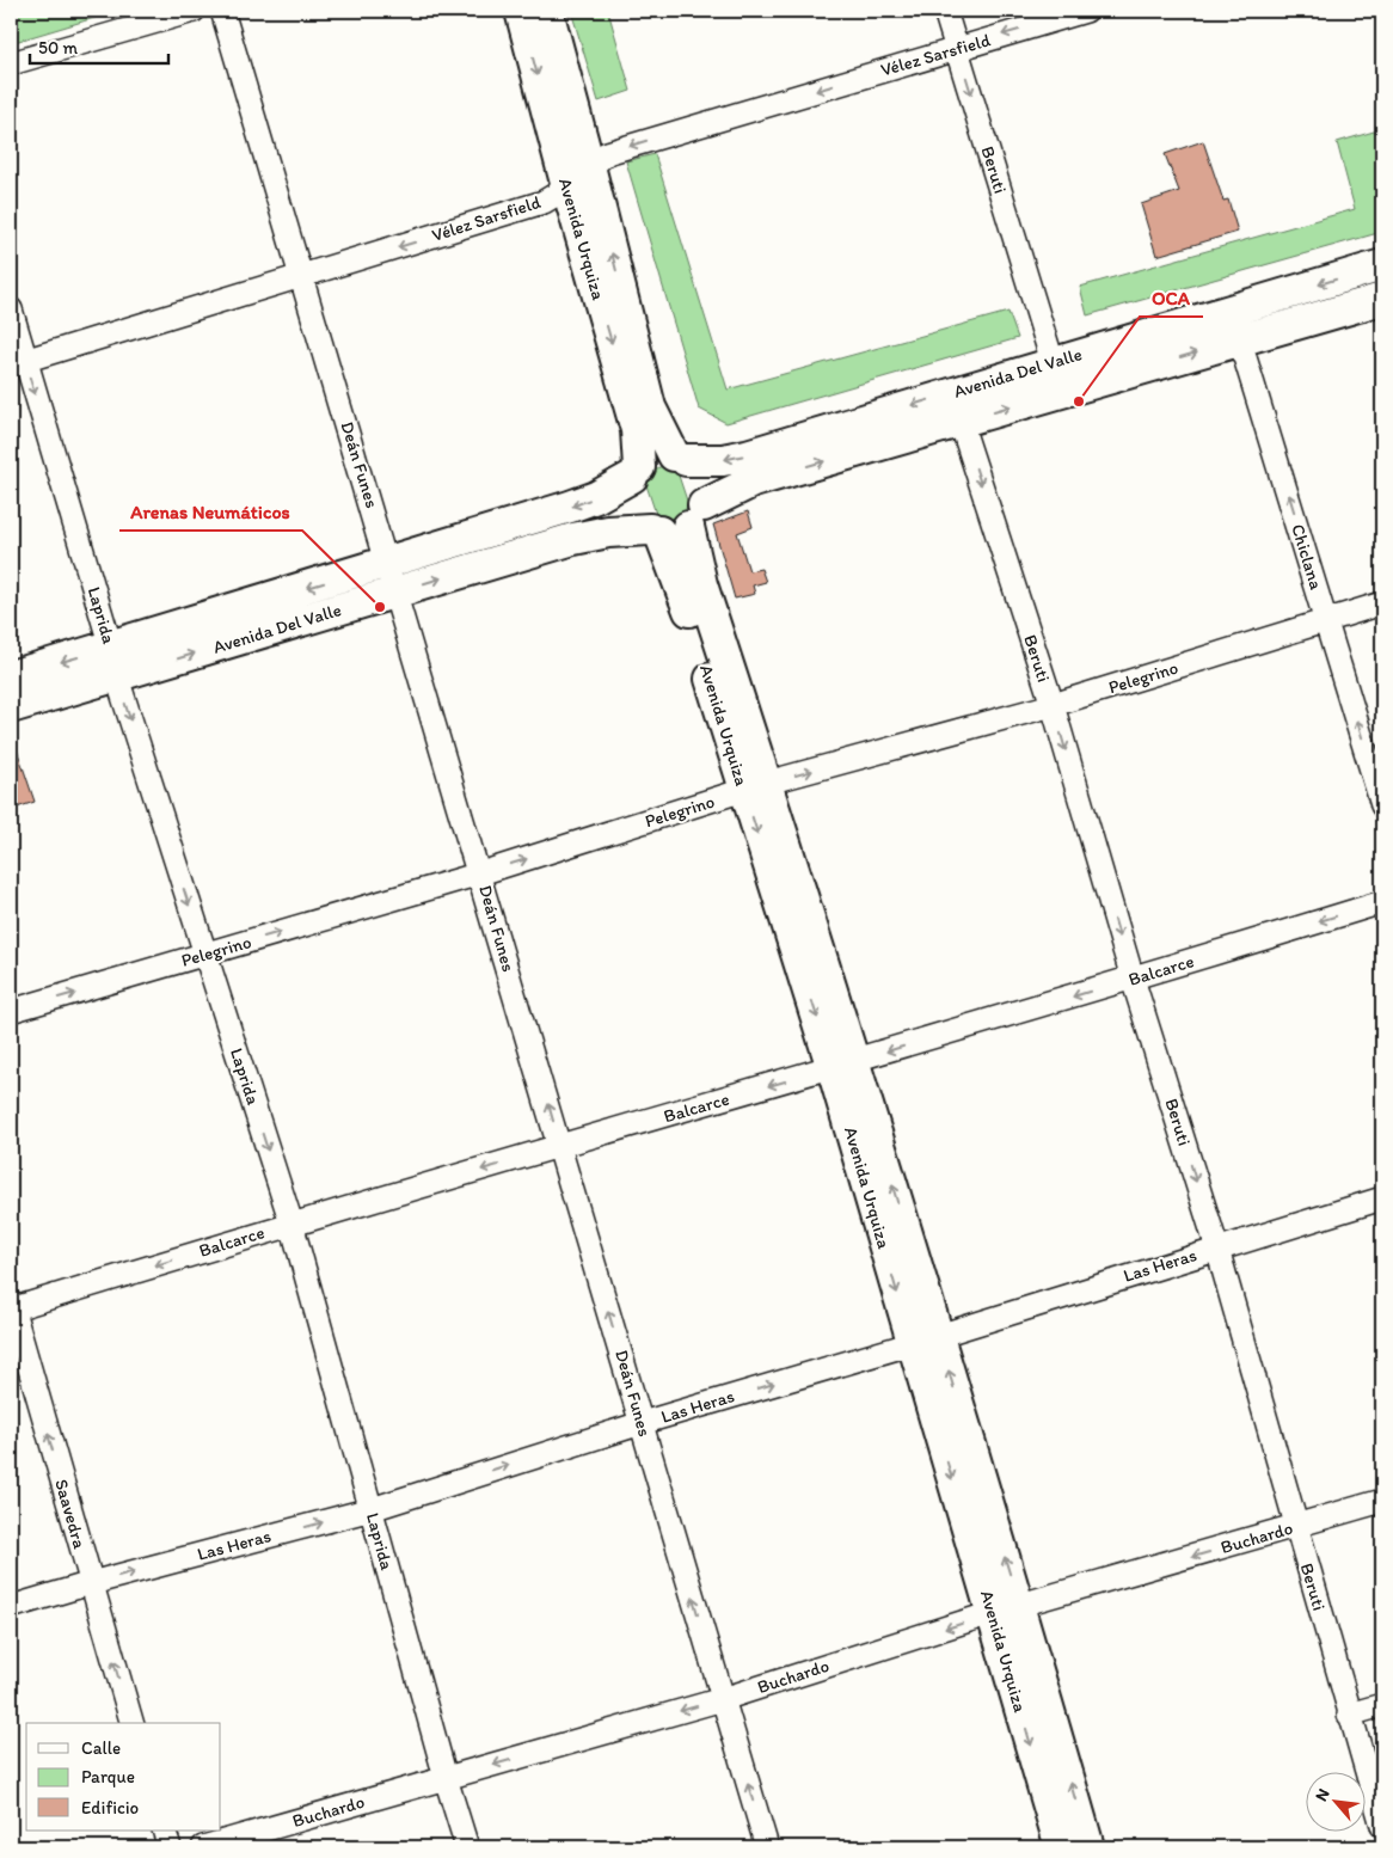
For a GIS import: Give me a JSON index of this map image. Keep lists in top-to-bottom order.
{
  "streets": {
    "main road": ["Avenida Urquiza", "Avenida Del Valle"],
    "street": [
      "Vélez Sarsfield",
      "Beruti",
      "Deán Funes",
      "Chiclana",
      "Laprida",
      "Pelegrino",
      "Balcarce",
      "Las Heras",
      "Saavedra",
      "Buchardo"
    ]
  },
  "crossings": [
    ["Vélez Sarsfield", "Beruti"],
    ["Vélez Sarsfield", "Avenida Urquiza"],
    ["Vélez Sarsfield", "Deán Funes"],
    ["Vélez Sarsfield", "Laprida"],
    ["Beruti", "Avenida Del Valle"],
    ["Beruti", "Pelegrino"],
    ["Beruti", "Balcarce"],
    ["Beruti", "Las Heras"],
    ["Beruti", "Buchardo"],
    ["Avenida Urquiza", "Avenida Del Valle"],
    ["Avenida Urquiza", "Pelegrino"],
    ["Avenida Urquiza", "Balcarce"],
    ["Avenida Urquiza", "Las Heras"],
    ["Avenida Urquiza", "Buchardo"],
    ["Avenida Del Valle", "Deán Funes"],
    ["Avenida Del Valle", "Chiclana"],
    ["Avenida Del Valle", "Laprida"],
    ["Deán Funes", "Pelegrino"],
    ["Deán Funes", "Balcarce"],
    ["Deán Funes", "Las Heras"],
    ["Deán Funes", "Buchardo"],
    ["Chiclana", "Pelegrino"],
    ["Laprida", "Pelegrino"],
    ["Laprida", "Balcarce"],
    ["Laprida", "Las Heras"],
    ["Laprida", "Buchardo"],
    ["Balcarce", "Saavedra"],
    ["Las Heras", "Saavedra"]
  ],
  "one_way": [
    "Vélez Sarsfield",
    "Beruti",
    "Deán Funes",
    "Chiclana",
    "Laprida",
    "Pelegrino",
    "Balcarce",
    "Las Heras",
    "Saavedra",
    "Buchardo"
  ],
  "places": ["OCA", "Arenas Neumáticos"],
  "legend": ["Calle", "Parque", "Edificio"],
  "scale_bar": "50 m",
  "north": "top left"
}
